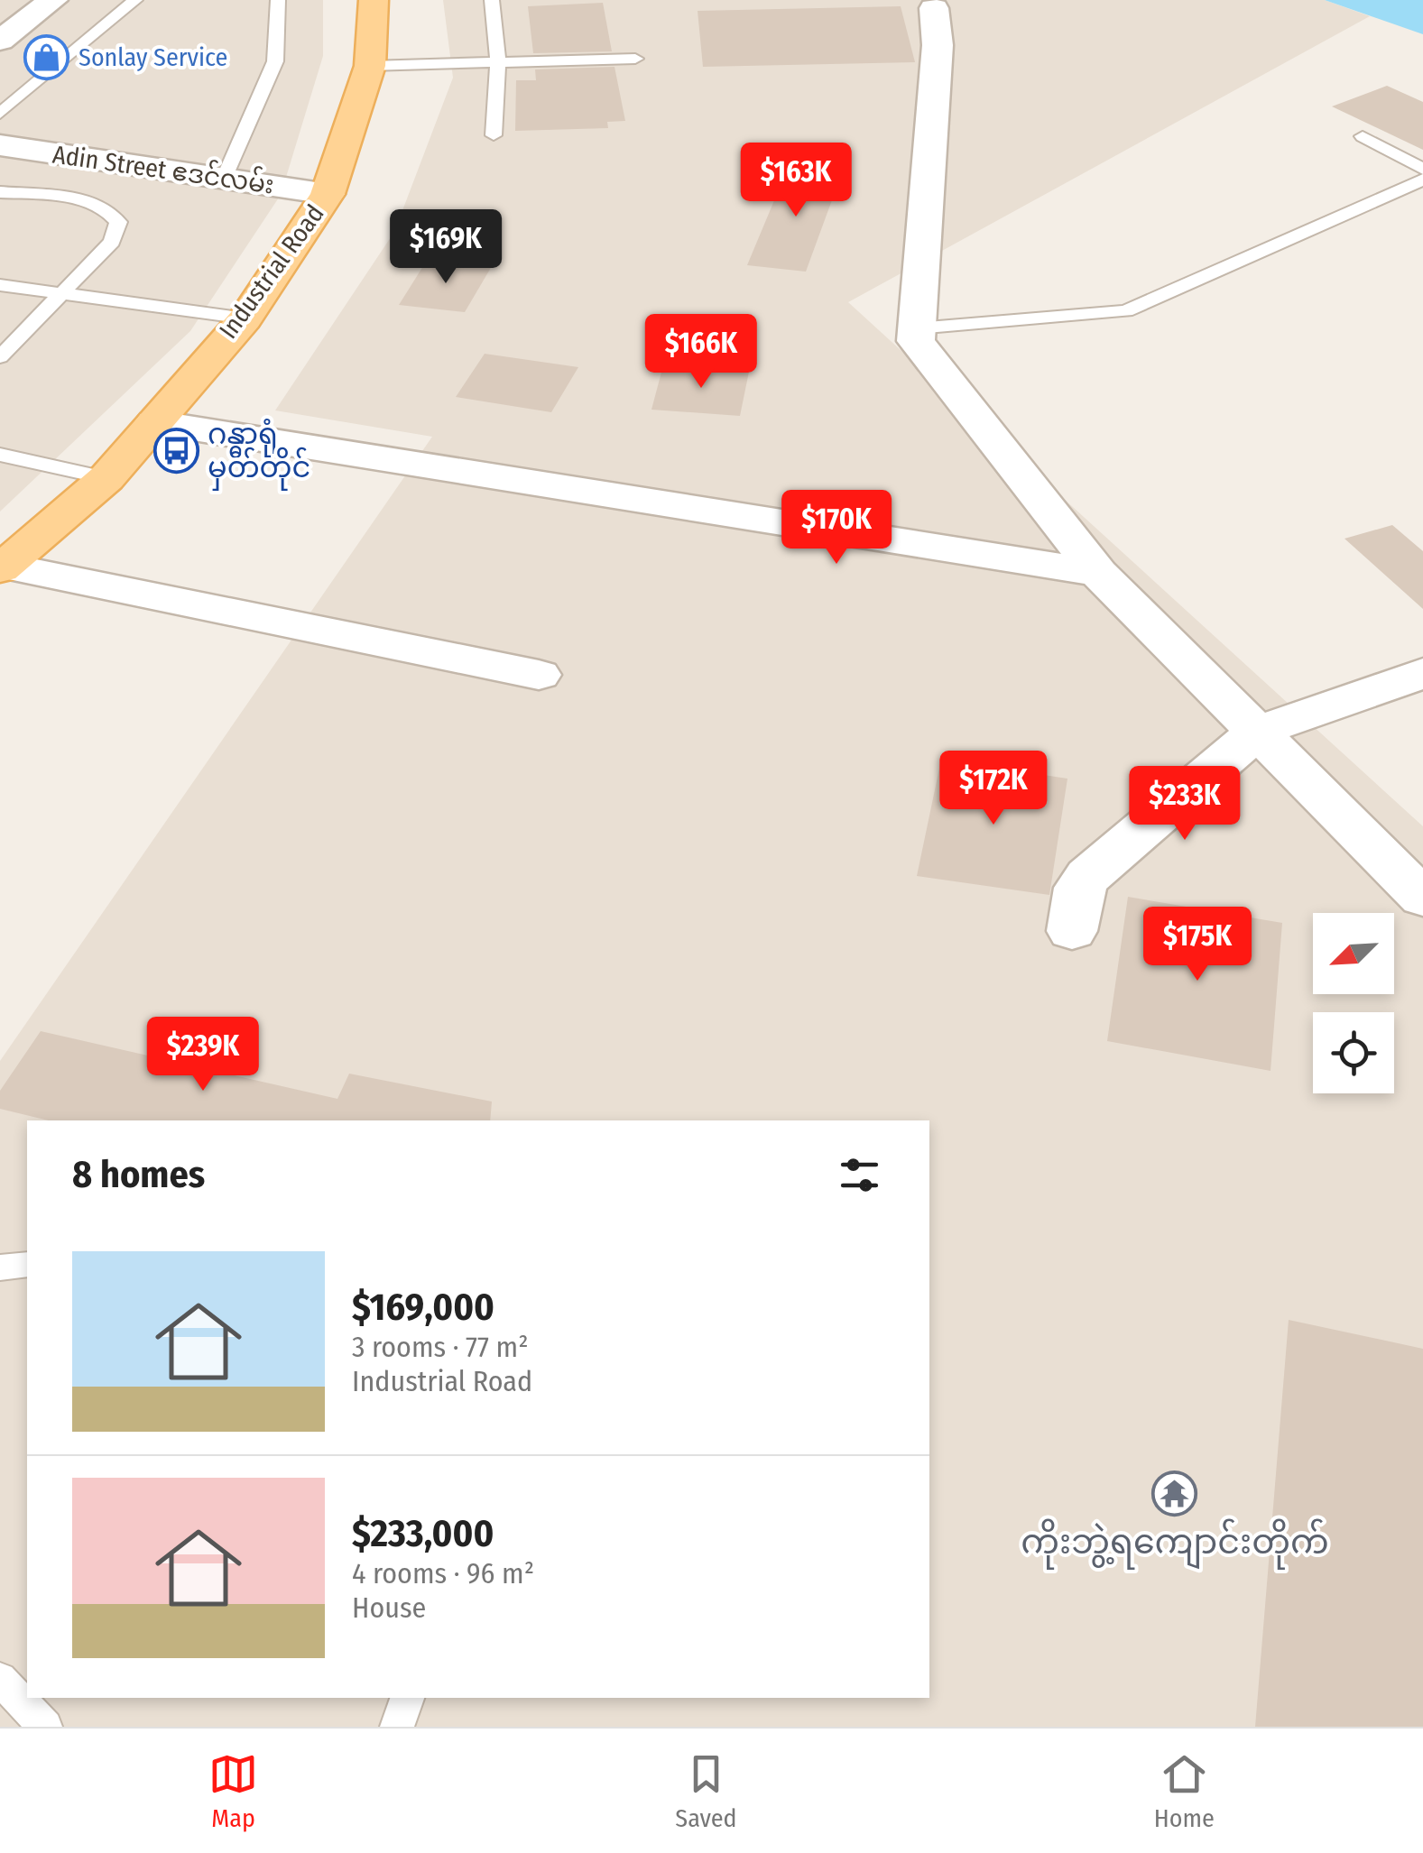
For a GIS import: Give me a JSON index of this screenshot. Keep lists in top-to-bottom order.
{
  "streets": {
    "main road": ["Industrial Road"],
    "street": ["Adin Street ဧဒင်လမ်း"]
  },
  "crossings": [
    ["Adin Street ဧဒင်လမ်း", "Industrial Road"]
  ],
  "places": {
    "shop": ["Sonlay Service"],
    "bus stop": ["ဂန္ဓာရုံ မှတ်တိုင်"],
    "temple": ["ကိုးဘွဲ့ရကျောင်းတိုက်"]
  },
  "north": "bottom left",
  "page": {
    "price": [
      "$163K",
      "$169K",
      "$166K",
      "$170K",
      "$172K",
      "$233K",
      "$175K",
      "$239K"
    ],
    "heading": "8 homes",
    "list": [
      {
        "name": "$169,000",
        "note": "3 rooms · 77 m² · Industrial Road"
      },
      {
        "name": "$233,000",
        "note": "4 rooms · 96 m² · House"
      }
    ],
    "tabs": ["Map", "Saved", "Home"]
  }
}
